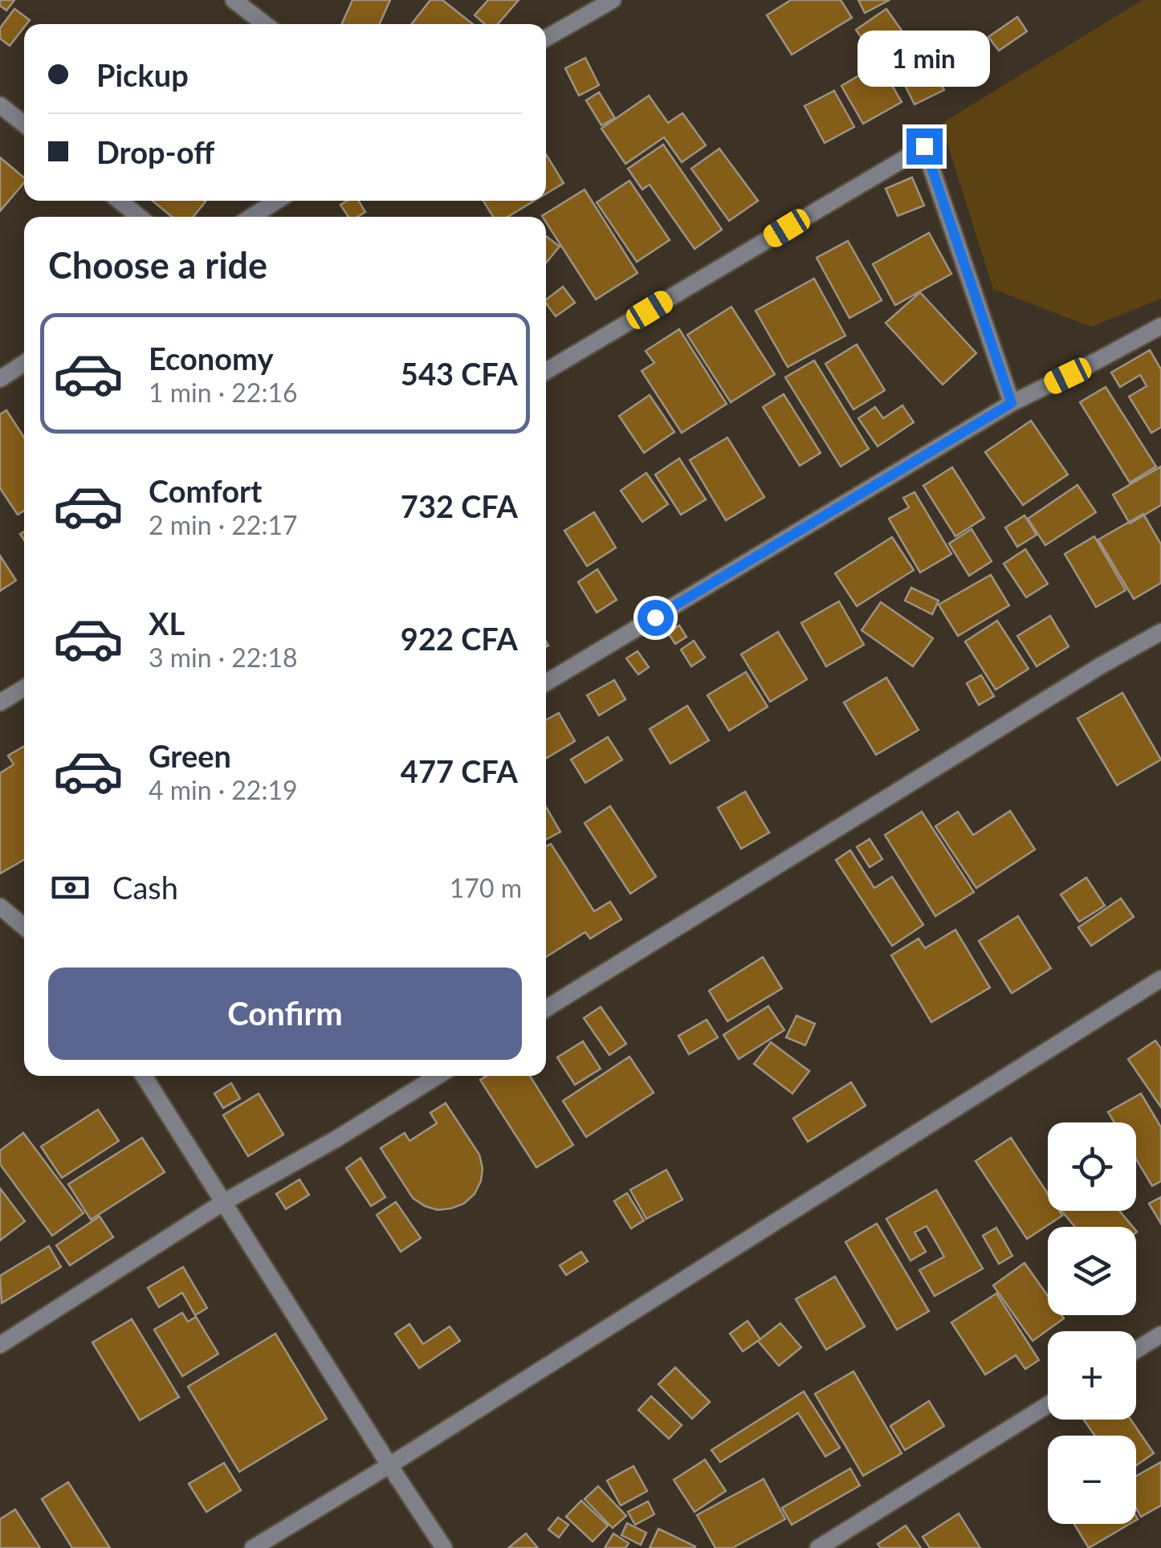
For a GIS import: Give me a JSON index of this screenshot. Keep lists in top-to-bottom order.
{
  "page": {
    "banner": ["Pickup", "Drop-off"],
    "bubble": "1 min",
    "heading": "Choose a ride",
    "list": [
      {
        "name": "Economy",
        "note": "1 min · 22:16",
        "value": "543 CFA"
      },
      {
        "name": "Comfort",
        "note": "2 min · 22:17",
        "value": "732 CFA"
      },
      {
        "name": "XL",
        "note": "3 min · 22:18",
        "value": "922 CFA"
      },
      {
        "name": "Green",
        "note": "4 min · 22:19",
        "value": "477 CFA"
      }
    ],
    "pay": ["Cash", "170 m"],
    "buttons": "Confirm",
    "map_buttons": ["+", "−"]
  }
}
